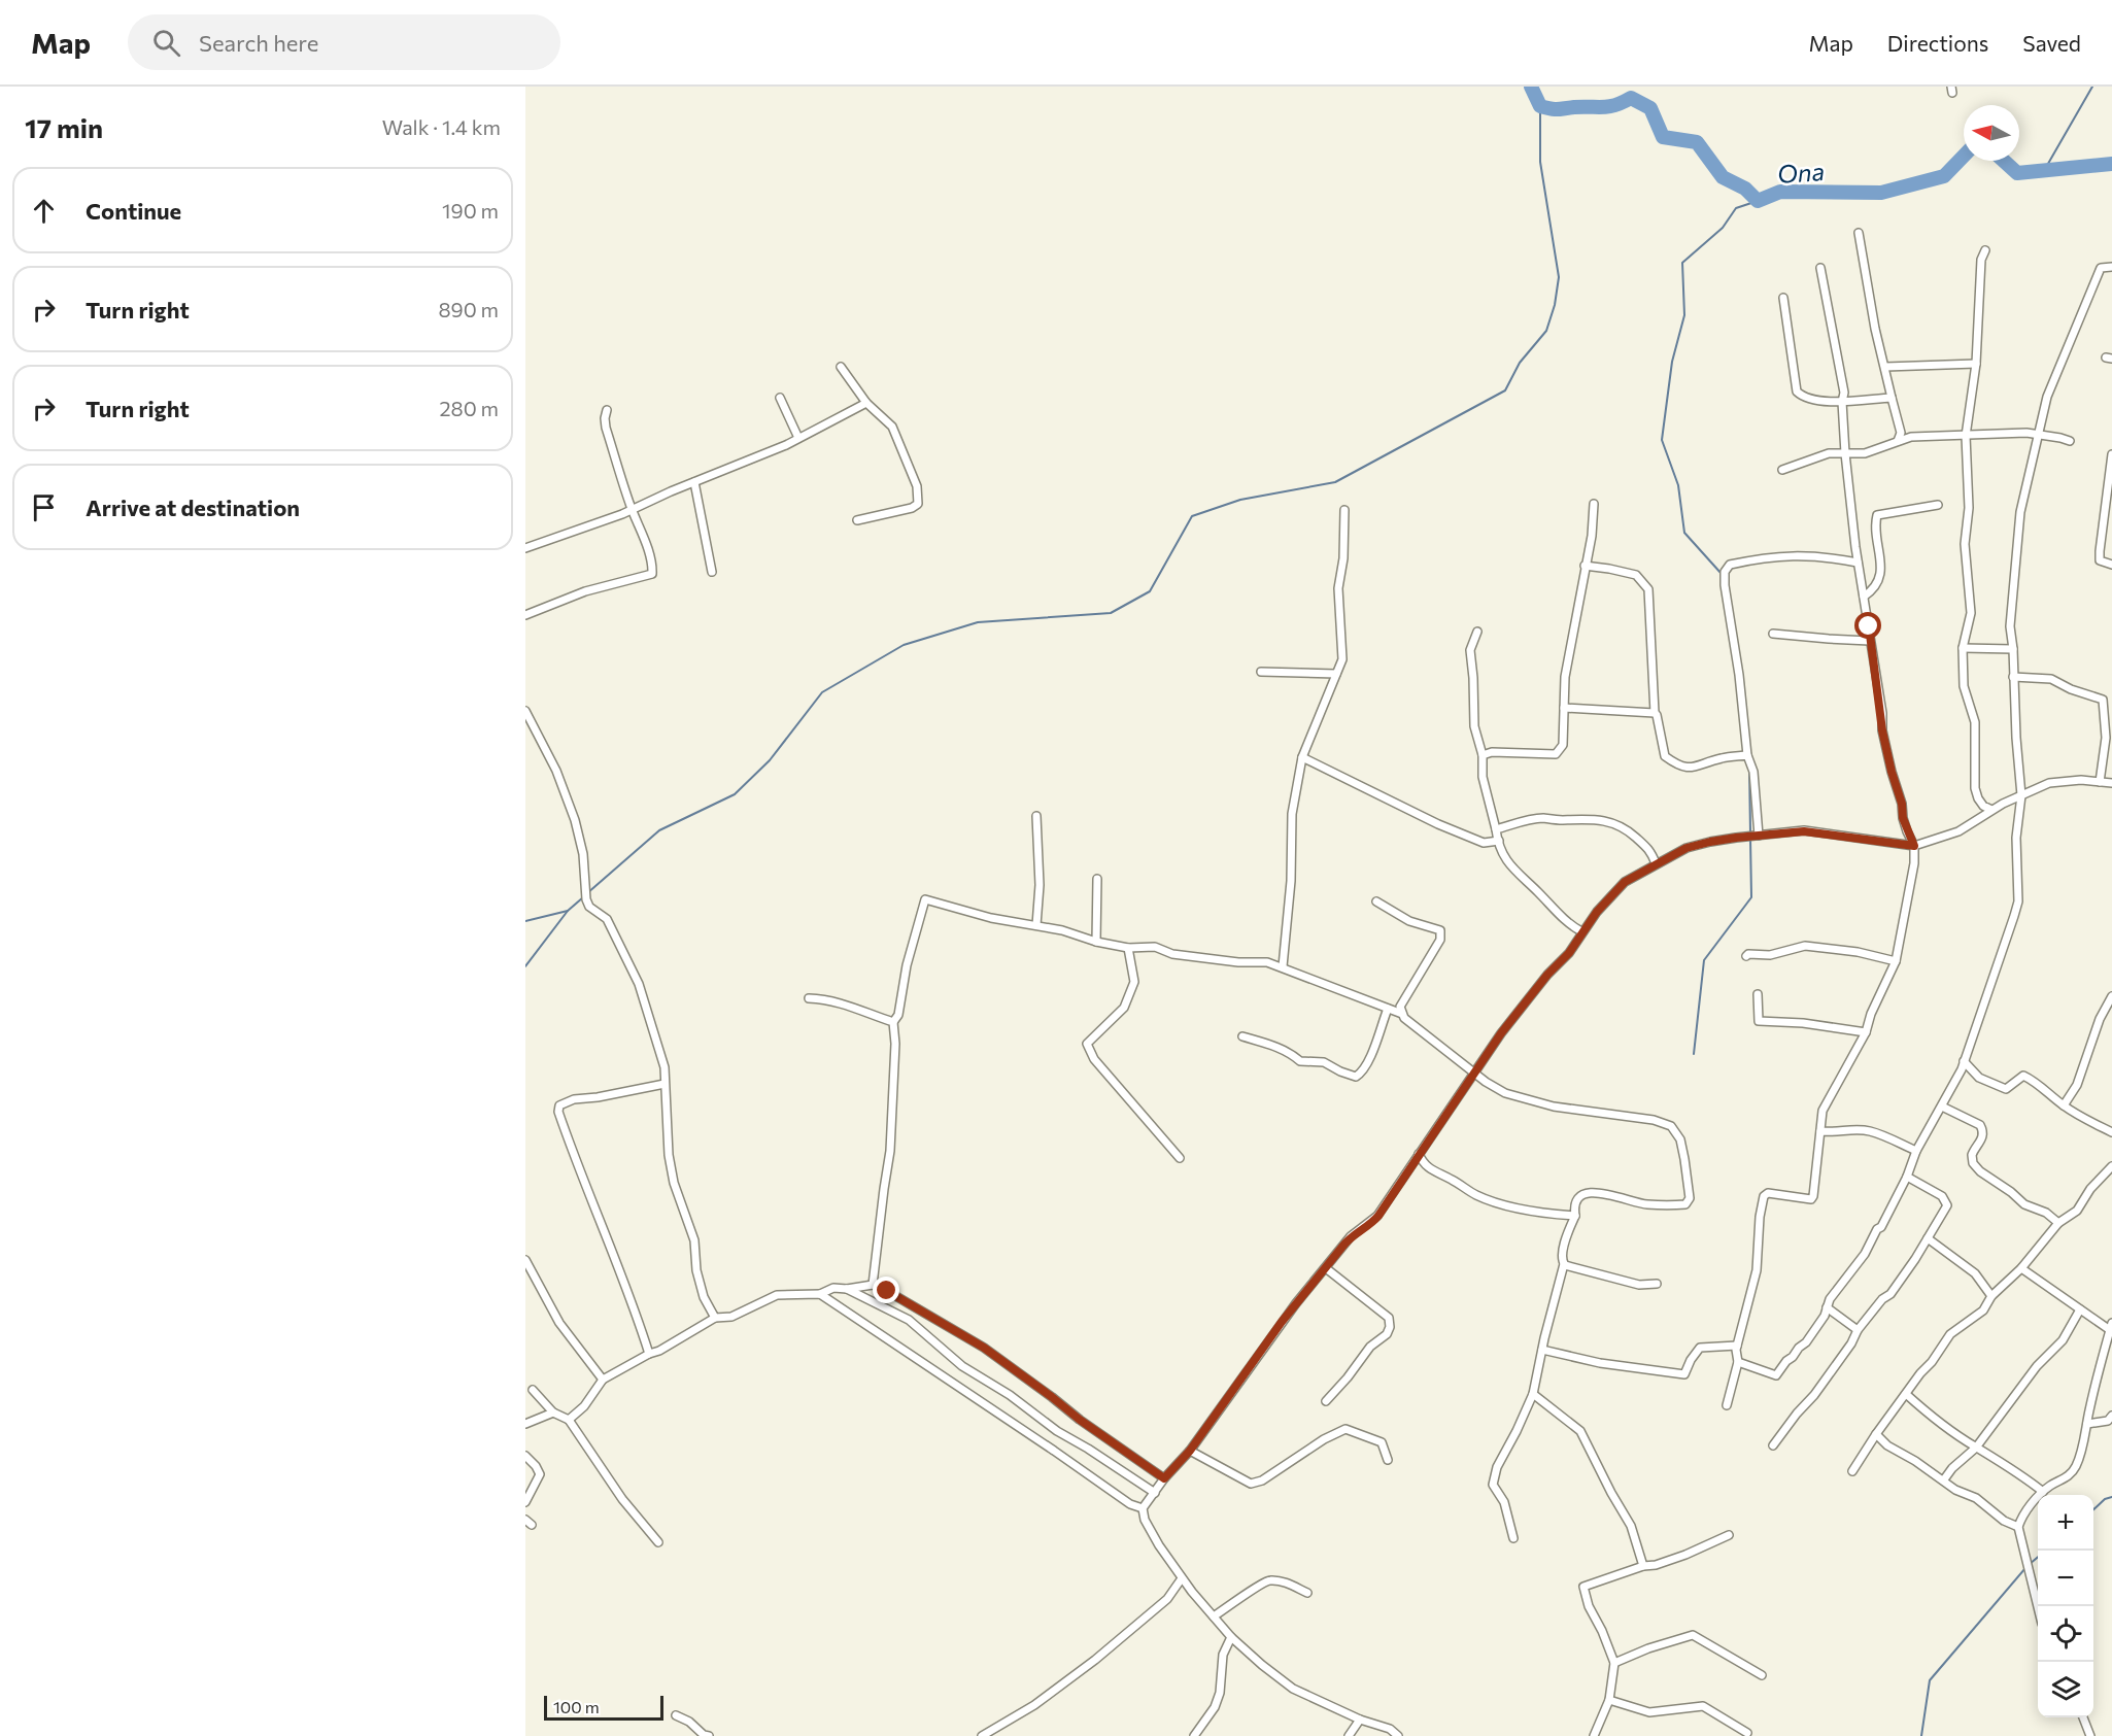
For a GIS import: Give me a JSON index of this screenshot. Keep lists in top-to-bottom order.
{
  "water": ["Ona"],
  "scale_bar": "100 m",
  "north": "left",
  "page": {
    "header": "Map",
    "search": "Search here",
    "nav": ["Map", "Directions", "Saved"],
    "heading": ["17 min", "Walk · 1.4 km"],
    "list": [
      ["Continue", "190 m"],
      ["Turn right", "890 m"],
      ["Turn right", "280 m"],
      "Arrive at destination"
    ],
    "map_buttons": ["+", "−"],
    "scale": "100 m"
  }
}
